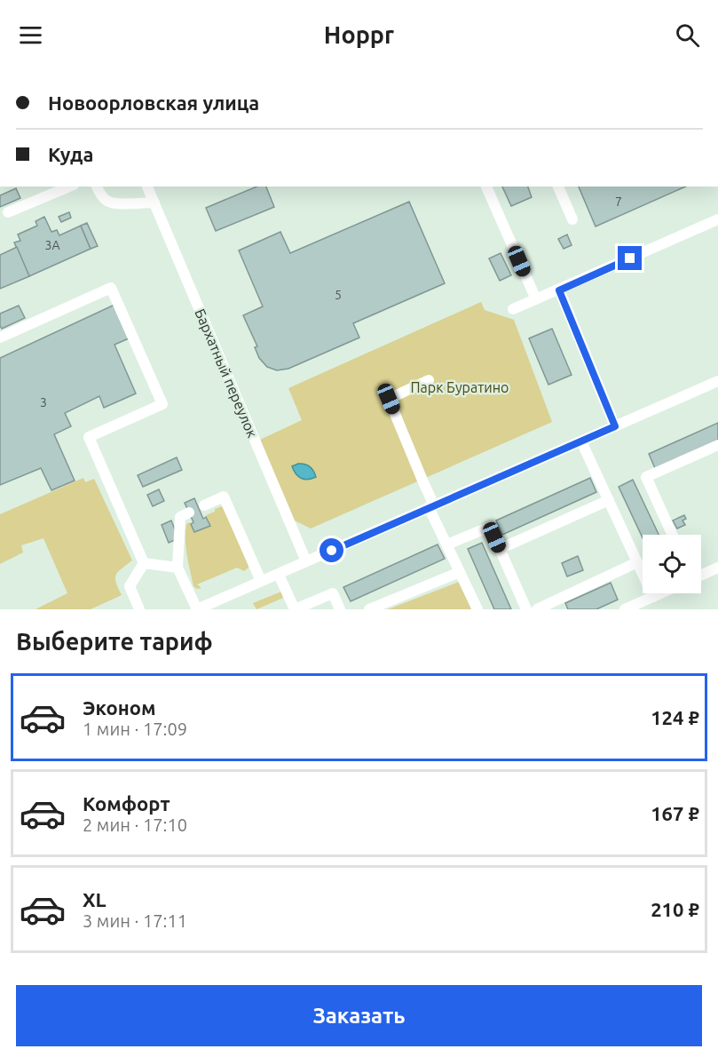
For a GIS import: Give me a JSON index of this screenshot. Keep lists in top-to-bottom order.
{
  "streets": {
    "street": ["Бархатный переулок"]
  },
  "parks": ["Парк Буратино"],
  "house_numbers": [
    "7",
    "3А",
    "5",
    "3"
  ],
  "page": {
    "header": "Hoppr",
    "banner": ["Новоорловская улица", "Куда"],
    "heading": "Выберите тариф",
    "list": [
      {
        "name": "Эконом",
        "note": "1 мин · 17:09",
        "value": "124 ₽"
      },
      {
        "name": "Комфорт",
        "note": "2 мин · 17:10",
        "value": "167 ₽"
      },
      {
        "name": "XL",
        "note": "3 мин · 17:11",
        "value": "210 ₽"
      }
    ],
    "buttons": "Заказать"
  }
}
